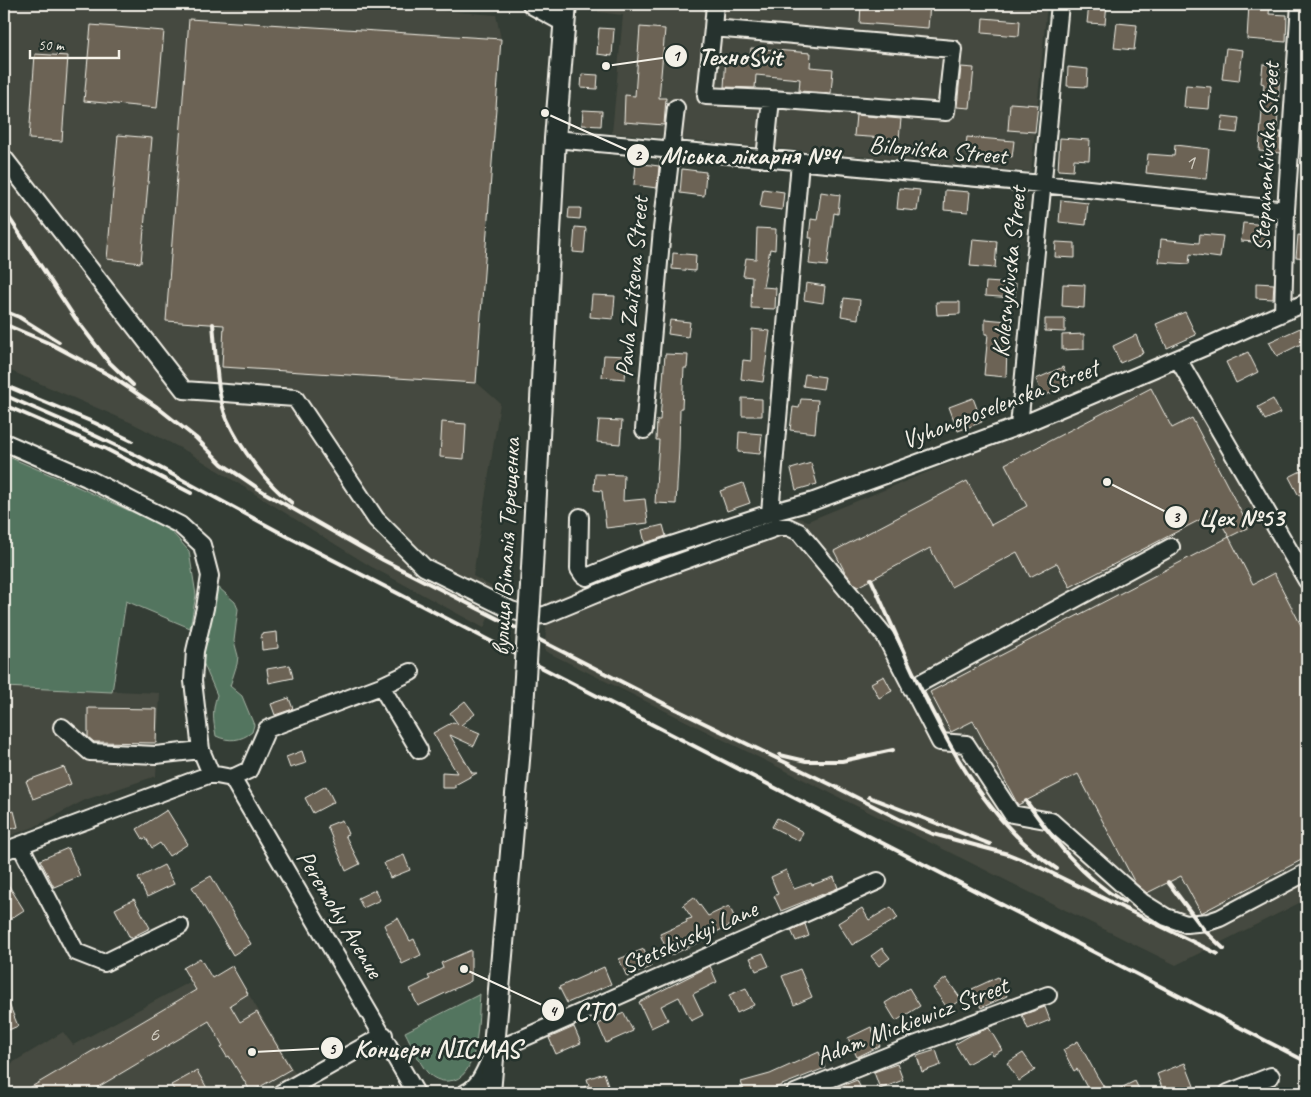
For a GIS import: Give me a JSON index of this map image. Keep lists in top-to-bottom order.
{
  "streets": {
    "main road": ["вулиця Віталія Терещенка"],
    "street": [
      "Bilopilska Street",
      "Stepanenkivska Street",
      "Kolesnykivska Street",
      "Pavla Zaitseva Street",
      "Vyhonoposelenska Street",
      "Peremohy Avenue",
      "Stetskivskyi Lane",
      "Adam Mickiewicz Street"
    ]
  },
  "crossings": [
    ["Bilopilska Street", "Stepanenkivska Street"],
    ["Bilopilska Street", "Kolesnykivska Street"],
    ["Bilopilska Street", "Pavla Zaitseva Street"],
    ["Bilopilska Street", "вулиця Віталія Терещенка"],
    ["Stepanenkivska Street", "Vyhonoposelenska Street"],
    ["Kolesnykivska Street", "Vyhonoposelenska Street"],
    ["вулиця Віталія Терещенка", "Stetskivskyi Lane"]
  ],
  "places": [
    "ТехноSvit",
    "Міська лікарня №4",
    "Цех №53",
    "СТО",
    "Концерн NICMAS"
  ],
  "house_numbers": ["1", "6"],
  "scale_bar": "50 m"
}
